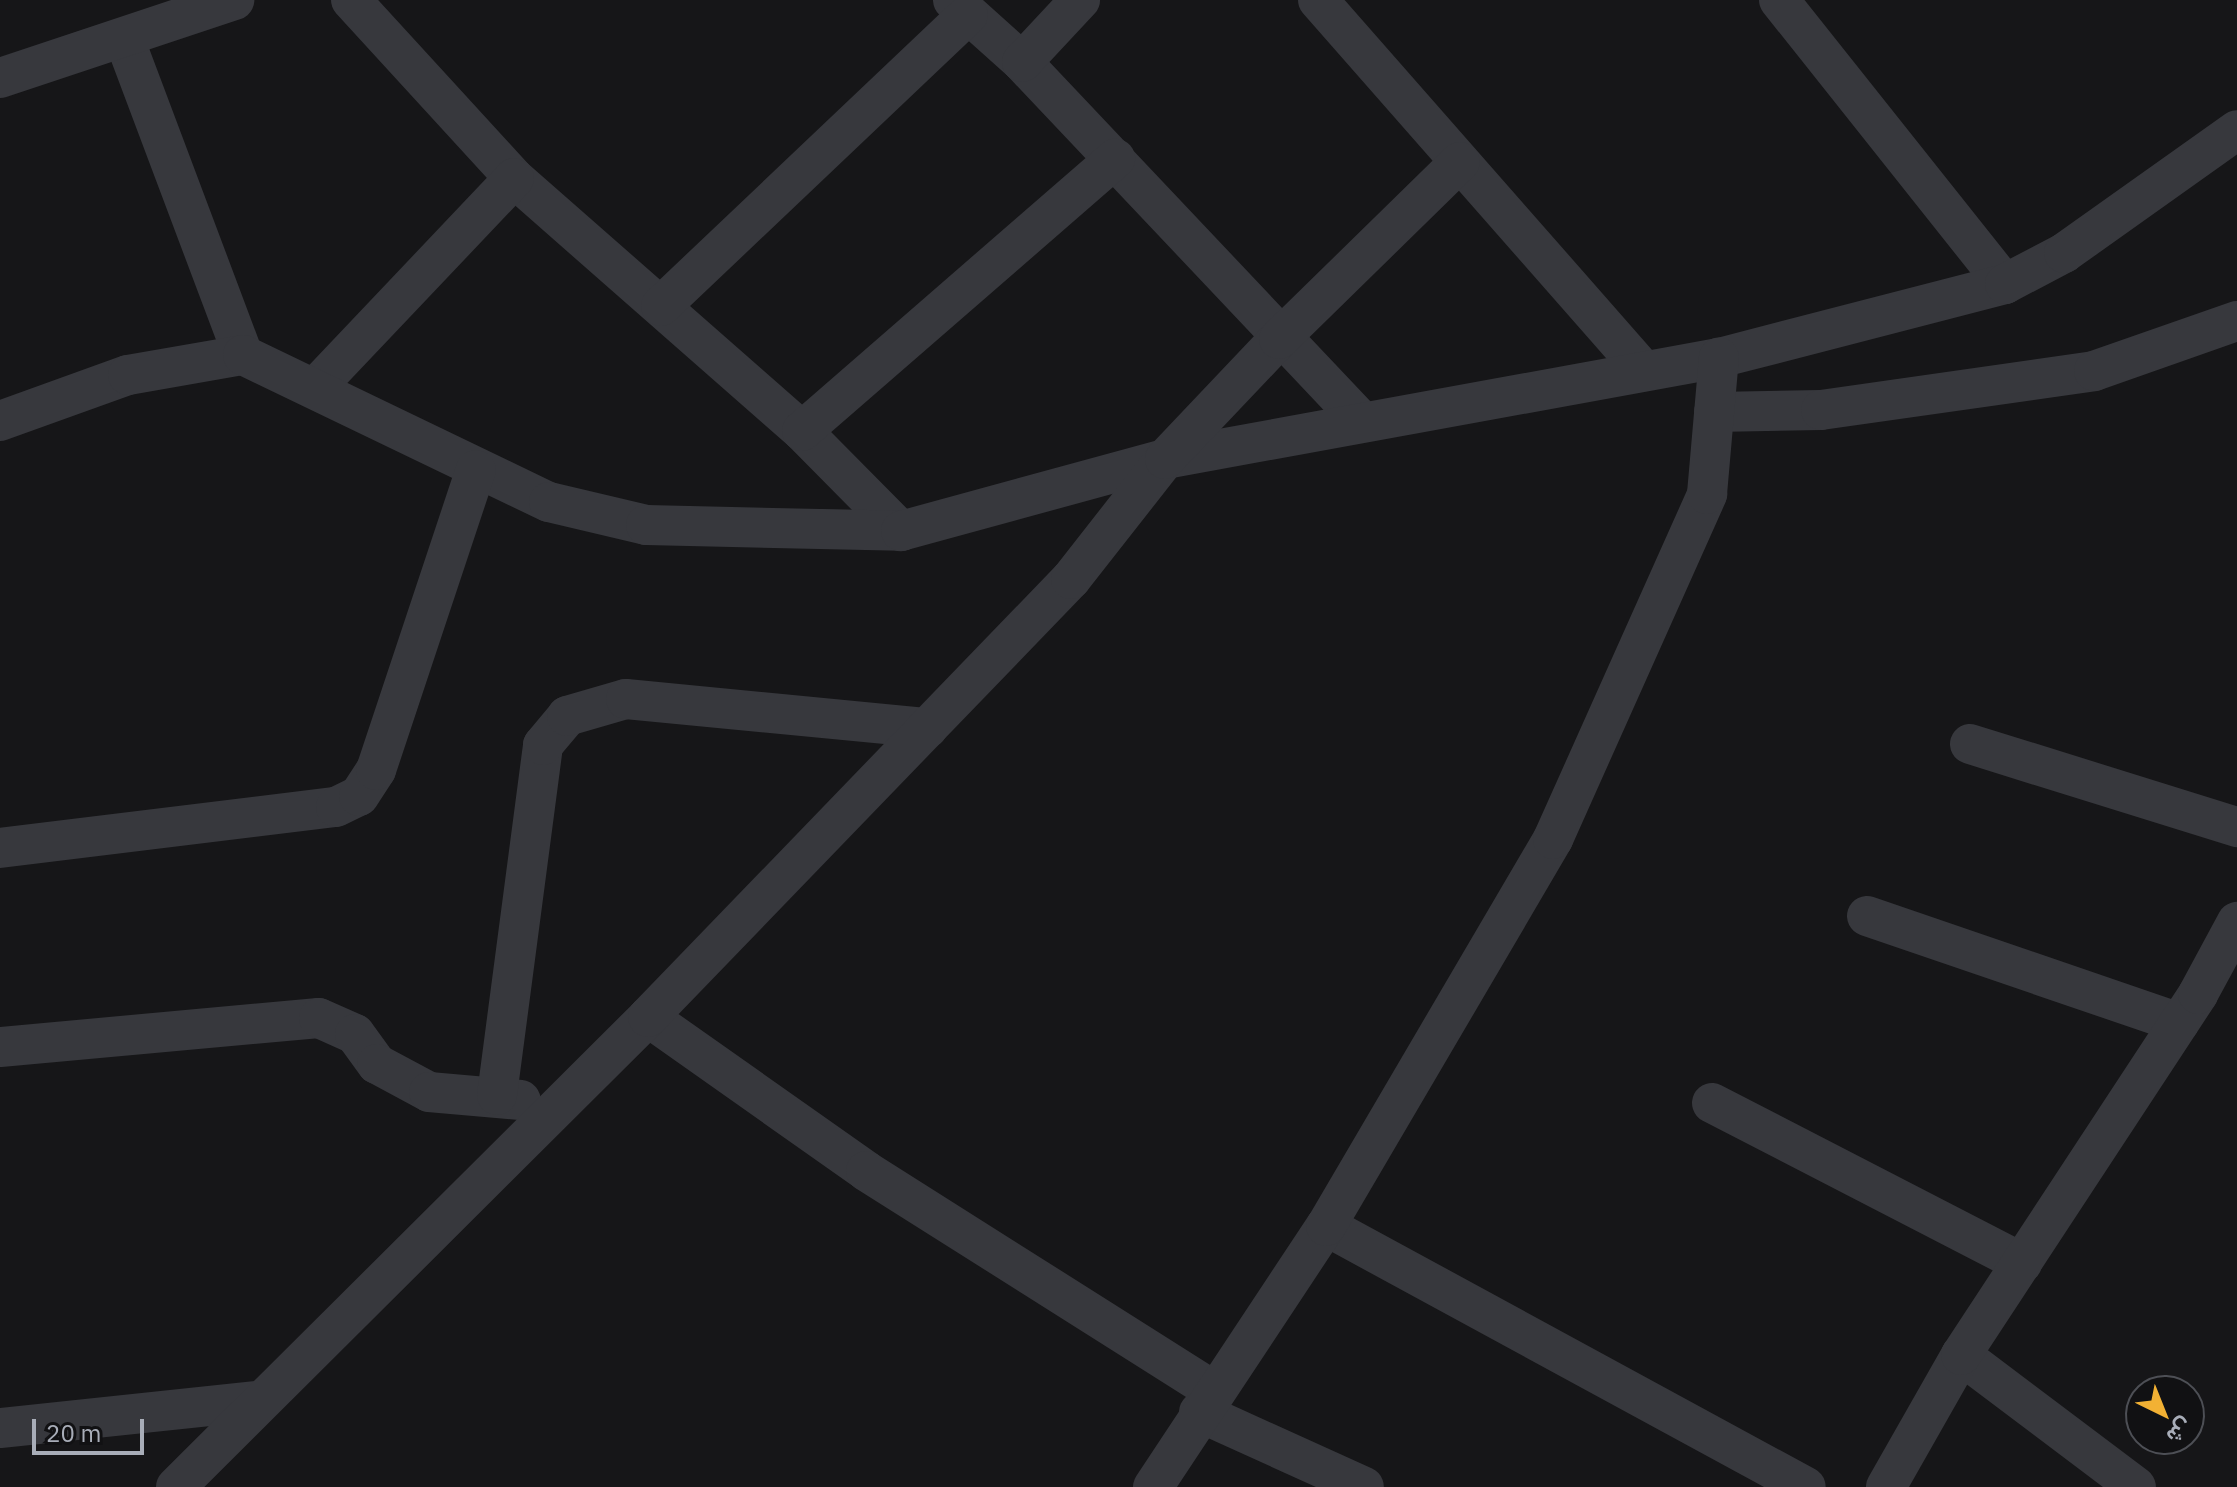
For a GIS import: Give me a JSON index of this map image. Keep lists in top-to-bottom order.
{
  "scale_bar": "20 m",
  "north": "bottom right"
}
